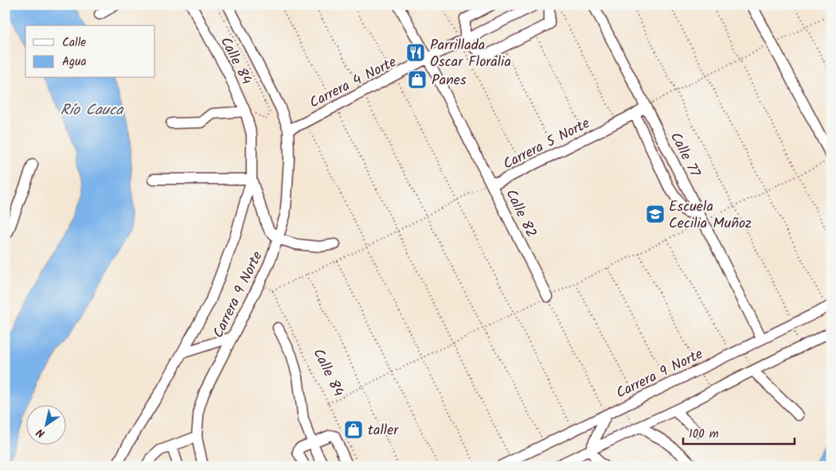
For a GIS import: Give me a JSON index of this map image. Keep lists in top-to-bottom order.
{
  "streets": {
    "street": [
      "Calle 84",
      "Carrera 4 Norte",
      "Carrera 5 Norte",
      "Calle 77",
      "Calle 82",
      "Carrera 9 Norte"
    ]
  },
  "crossings": [
    ["Calle 84", "Carrera 4 Norte"],
    ["Calle 84", "Carrera 5 Norte"],
    ["Calle 84", "Carrera 9 Norte"],
    ["Carrera 4 Norte", "Calle 82"],
    ["Carrera 4 Norte", "Carrera 9 Norte"],
    ["Carrera 5 Norte", "Calle 77"],
    ["Carrera 5 Norte", "Calle 82"],
    ["Calle 77", "Carrera 9 Norte"]
  ],
  "water": ["Río Cauca"],
  "places": {
    "restaurant": ["Parrillada Oscar Floralia"],
    "shop": ["Panes", "taller"],
    "school or university": ["Escuela Cecilia Muñoz"]
  },
  "legend": ["Calle", "Agua"],
  "scale_bar": "100 m",
  "north": "bottom left"
}
